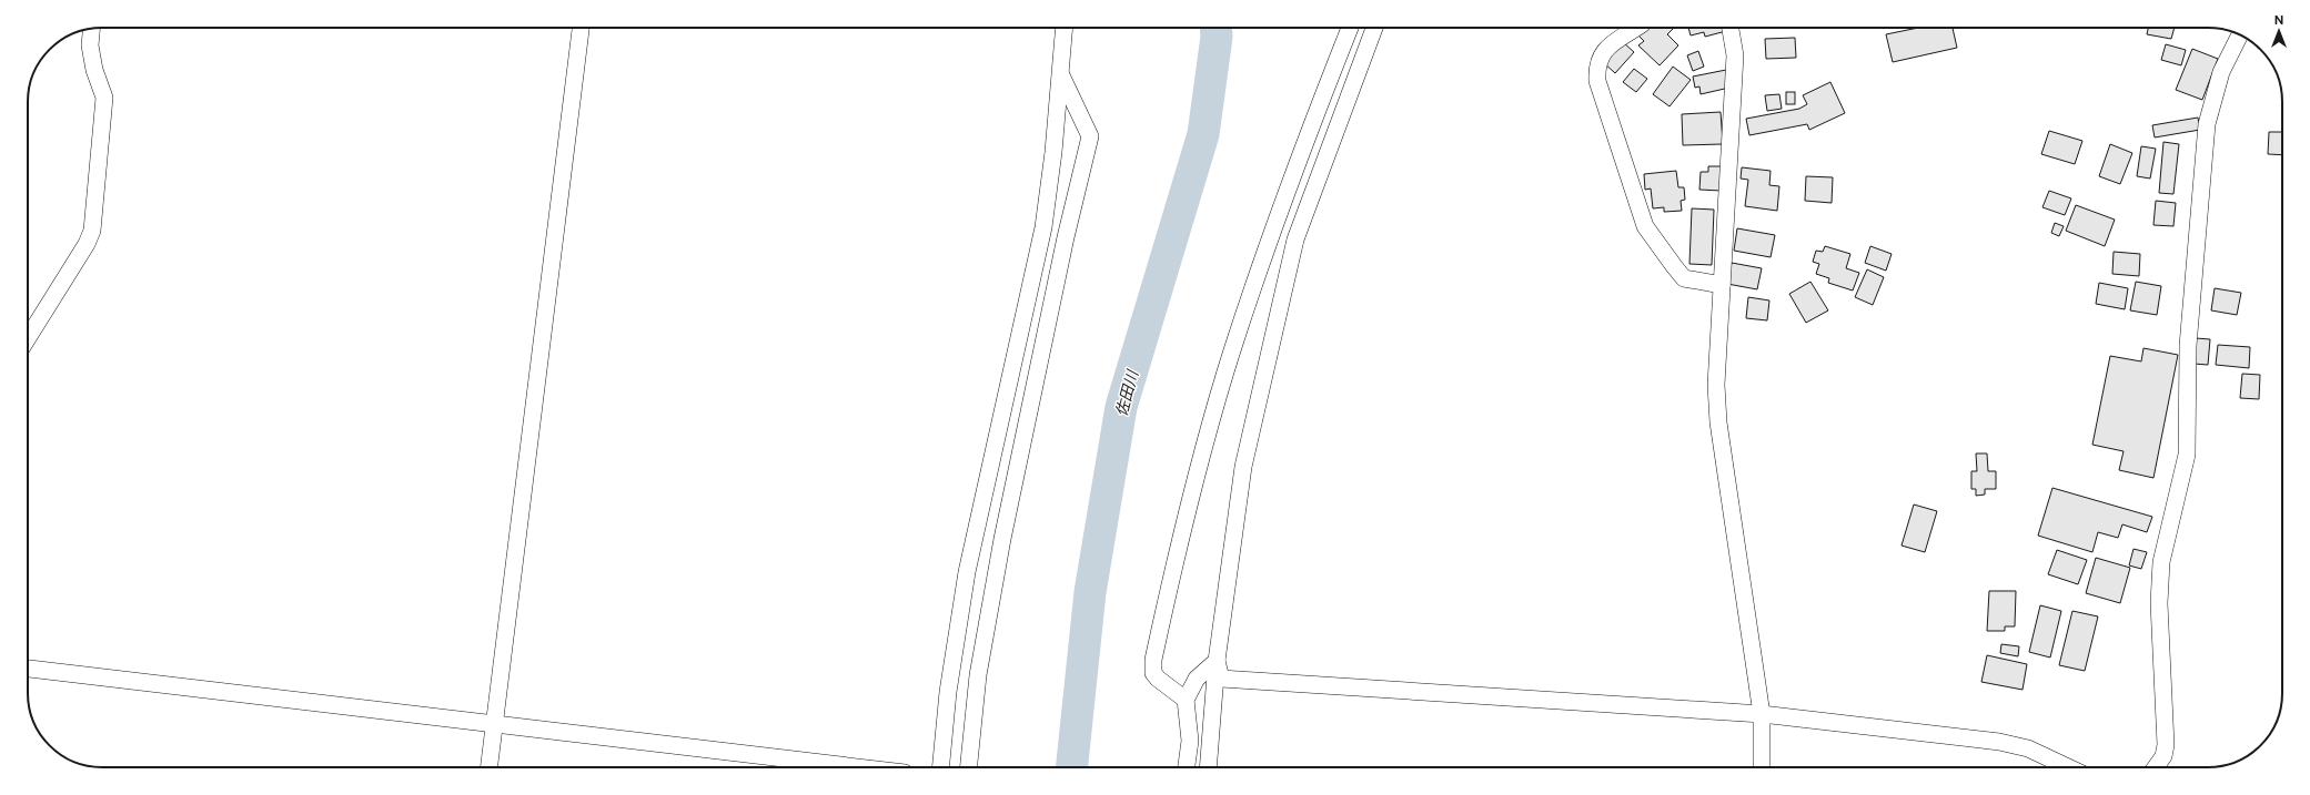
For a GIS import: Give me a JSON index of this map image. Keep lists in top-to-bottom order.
{
  "water": ["佐田川"],
  "north": "top"
}
